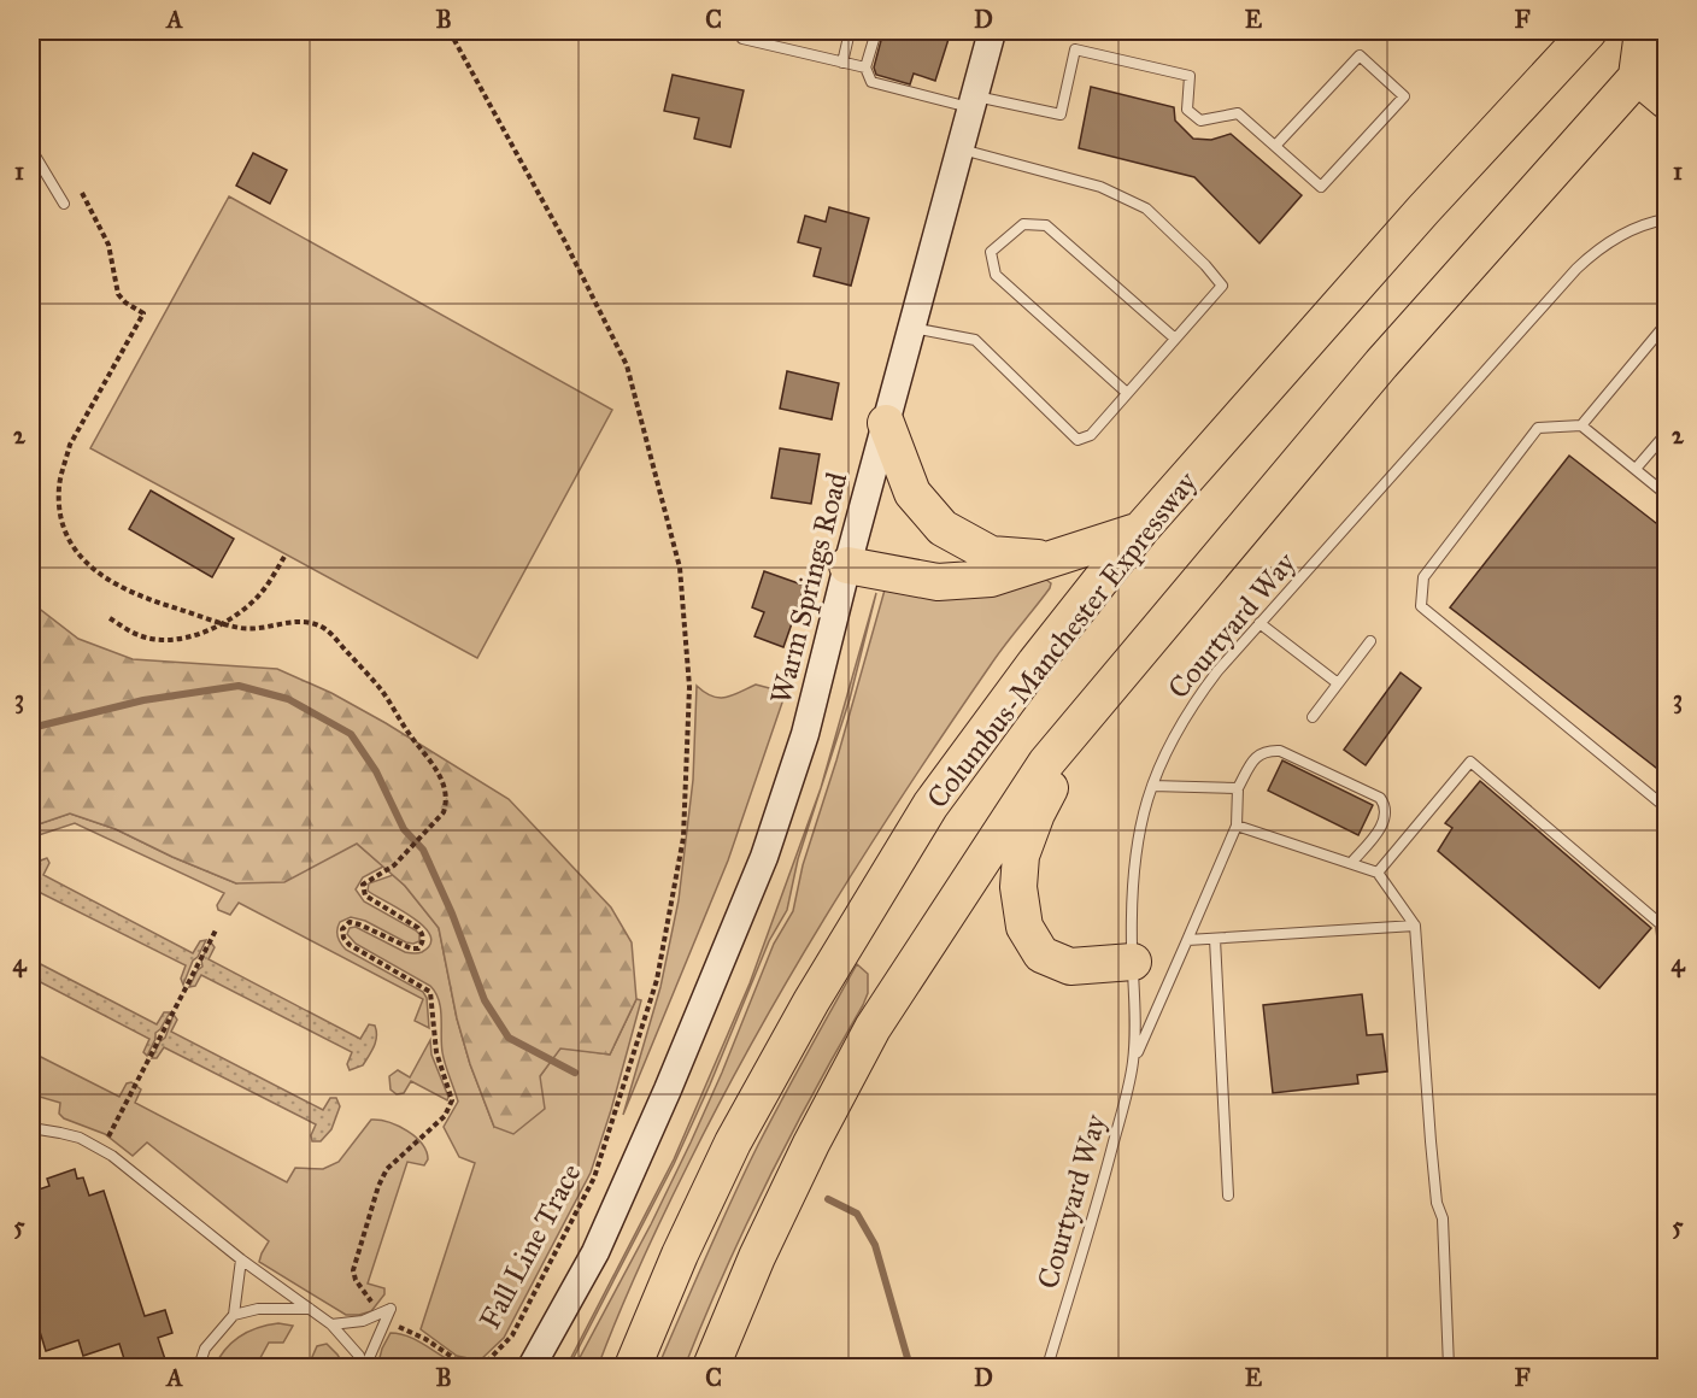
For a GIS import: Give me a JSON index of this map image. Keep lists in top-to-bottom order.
{
  "streets": {
    "highway": ["Columbus-Manchester Expressway"],
    "main road": ["Warm Springs Road"],
    "lane": ["Courtyard Way"],
    "path": ["Fall Line Trace"]
  },
  "grid": {
    "columns": [
      "A",
      "B",
      "C",
      "D",
      "E",
      "F"
    ],
    "rows": [
      "1",
      "2",
      "3",
      "4",
      "5"
    ]
  }
}
